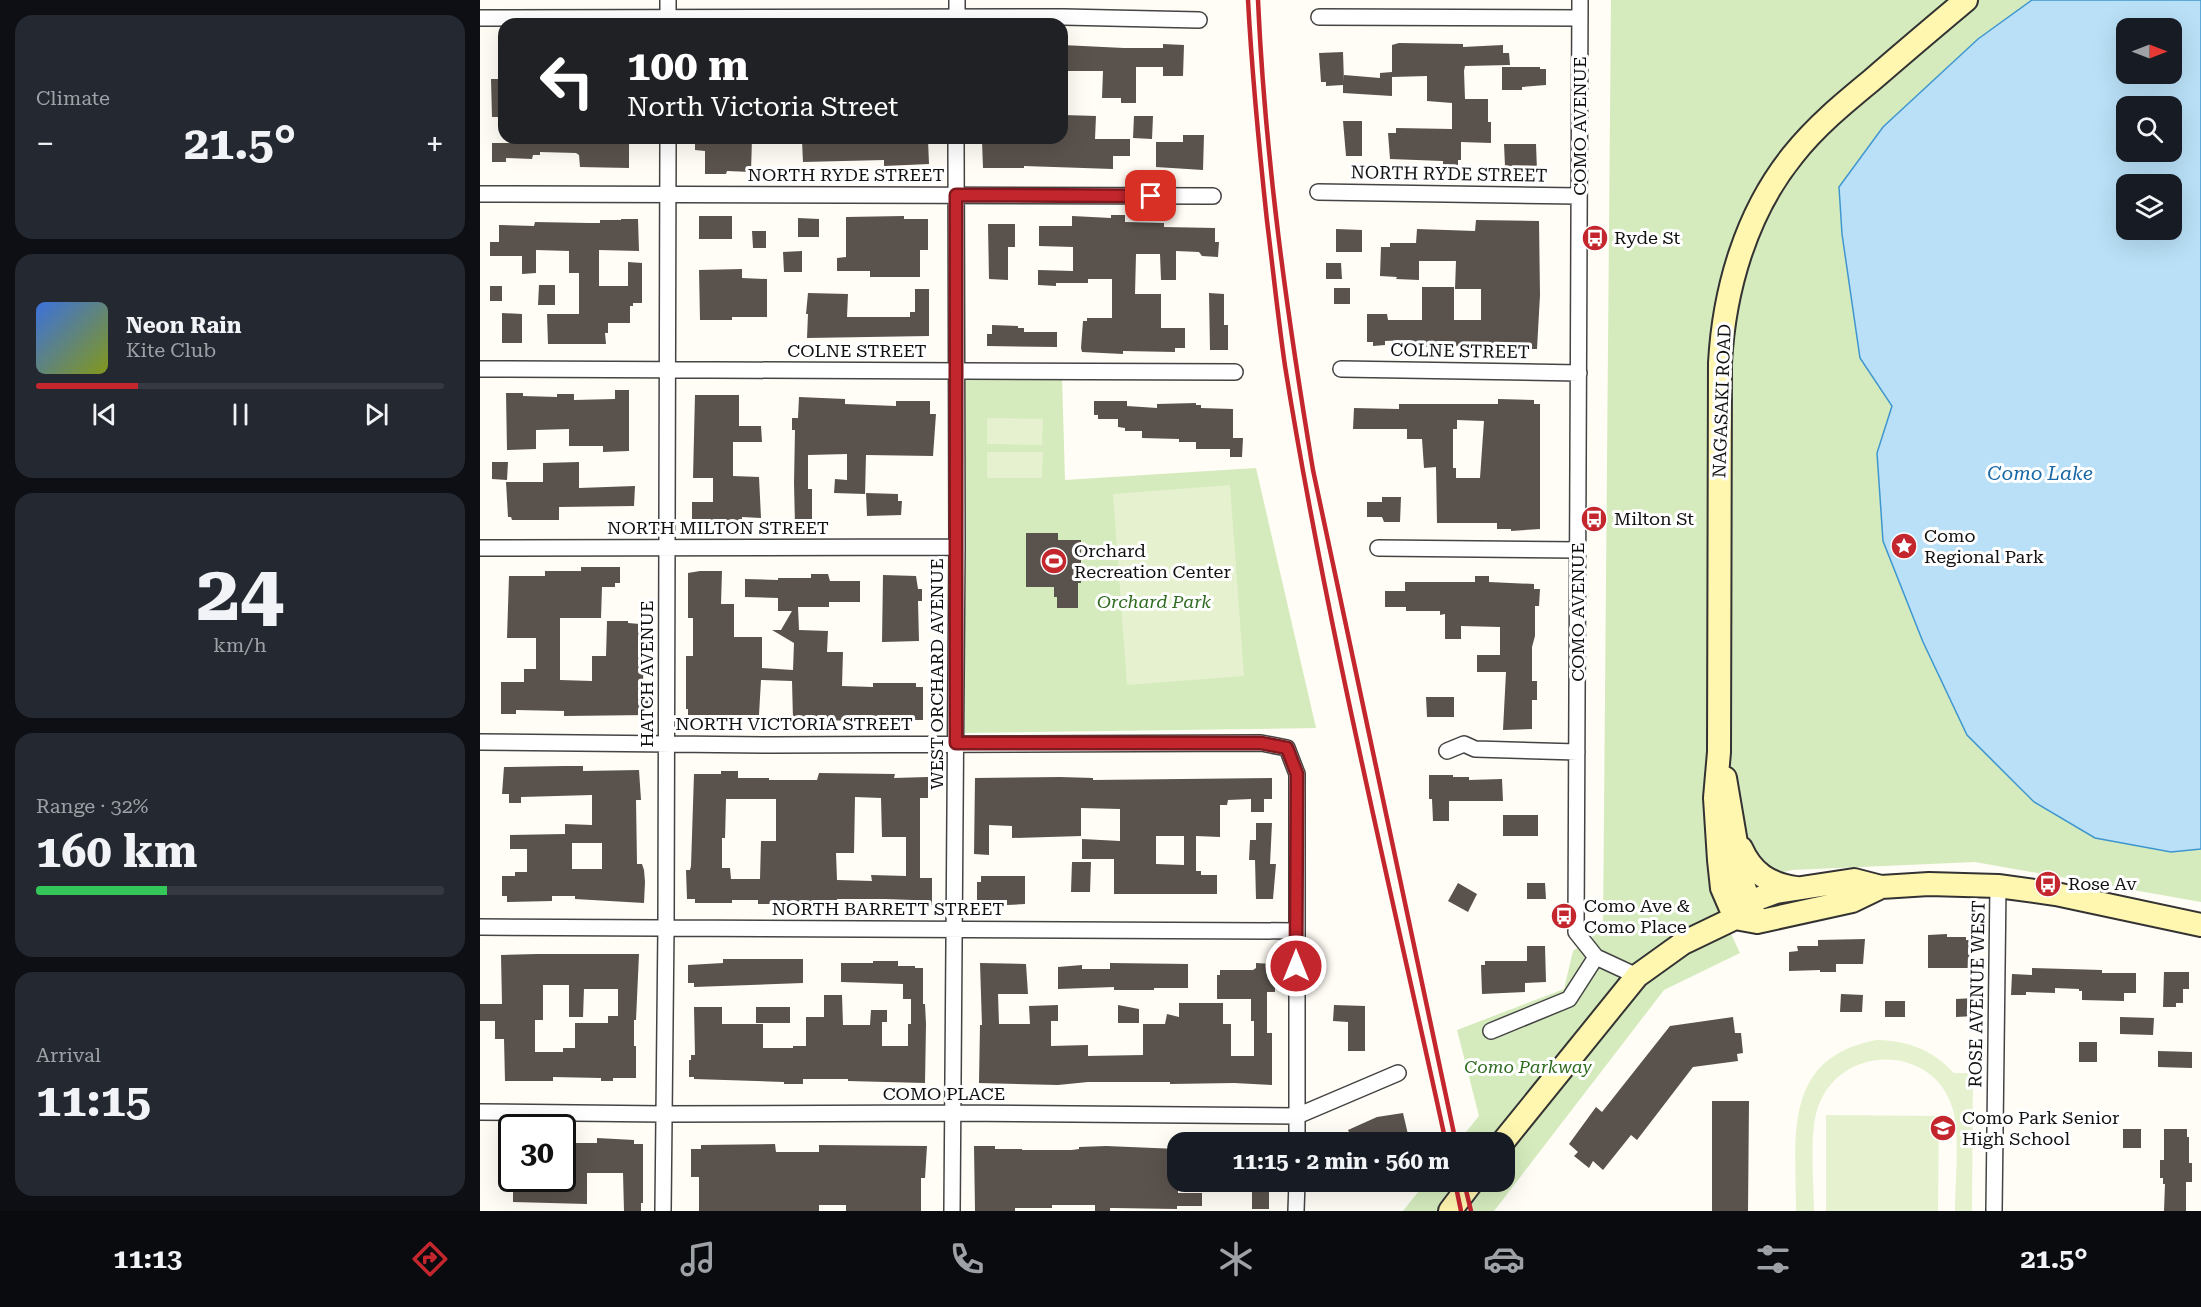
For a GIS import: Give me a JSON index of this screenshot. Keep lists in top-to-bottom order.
{
  "streets": {
    "street": [
      "COMO AVENUE",
      "NORTH RYDE STREET",
      "COLNE STREET",
      "NAGASAKI ROAD",
      "NORTH MILTON STREET",
      "HATCH AVENUE",
      "WEST ORCHARD AVENUE",
      "NORTH VICTORIA STREET",
      "NORTH BARRETT STREET",
      "ROSE AVENUE WEST",
      "COMO PLACE"
    ]
  },
  "crossings": [
    ["COMO AVENUE", "NORTH RYDE STREET"],
    ["COMO AVENUE", "COLNE STREET"],
    ["NORTH RYDE STREET", "HATCH AVENUE"],
    ["NORTH RYDE STREET", "WEST ORCHARD AVENUE"],
    ["COLNE STREET", "HATCH AVENUE"],
    ["COLNE STREET", "WEST ORCHARD AVENUE"],
    ["NORTH MILTON STREET", "HATCH AVENUE"],
    ["NORTH MILTON STREET", "WEST ORCHARD AVENUE"],
    ["HATCH AVENUE", "NORTH VICTORIA STREET"],
    ["HATCH AVENUE", "NORTH BARRETT STREET"],
    ["HATCH AVENUE", "COMO PLACE"],
    ["WEST ORCHARD AVENUE", "NORTH VICTORIA STREET"],
    ["WEST ORCHARD AVENUE", "NORTH BARRETT STREET"],
    ["WEST ORCHARD AVENUE", "COMO PLACE"],
    ["NORTH VICTORIA STREET", "NORTH BARRETT STREET"]
  ],
  "water": ["Como Lake"],
  "parks": ["Orchard Park", "Como Parkway"],
  "places": {
    "bus stop": [
      "Ryde St",
      "Milton St",
      "Rose Av",
      "Como Ave & Como Place"
    ],
    "place": ["Como Regional Park"],
    "sports": ["Orchard Recreation Center"],
    "school or university": ["Como Park Senior High School"]
  },
  "north": "right",
  "page": {
    "tile": [
      "Climate",
      ["24", "km/h"],
      ["Range · 32%", "160 km"],
      ["Arrival", "11:15"]
    ],
    "turn": ["100 m", "North Victoria Street"],
    "heat": ["−", "21.5°", "+"],
    "song": ["Neon Rain", "Kite Club"],
    "limit": "30",
    "trip": "11:15 · 2 min · 560 m",
    "tabs": ["11:13", "21.5°"]
  }
}
